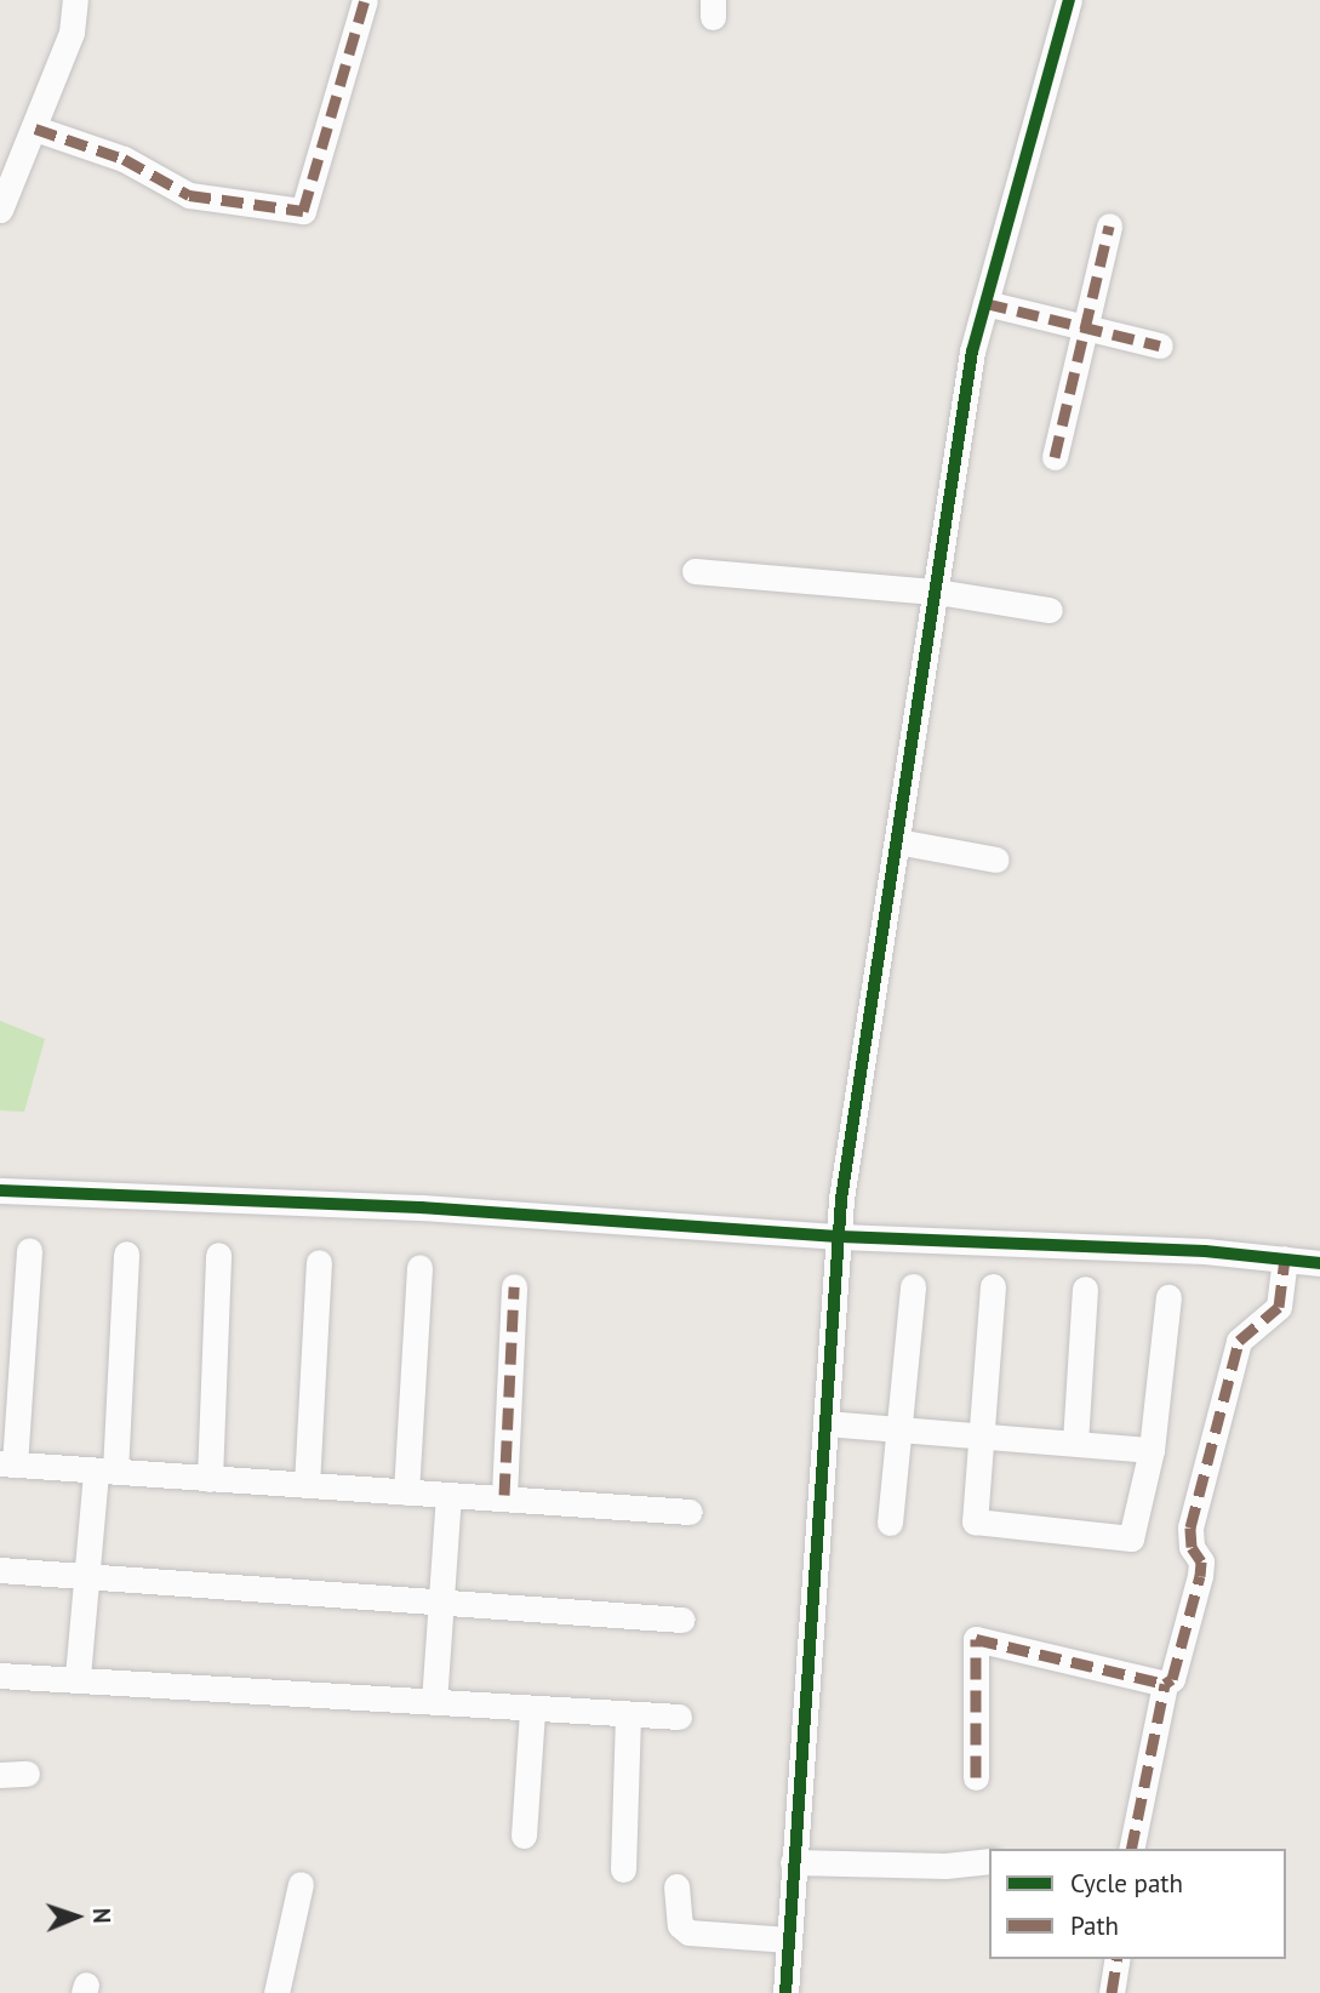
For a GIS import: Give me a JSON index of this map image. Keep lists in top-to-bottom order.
{
  "legend": ["Cycle path", "Path"],
  "north": "right"
}
